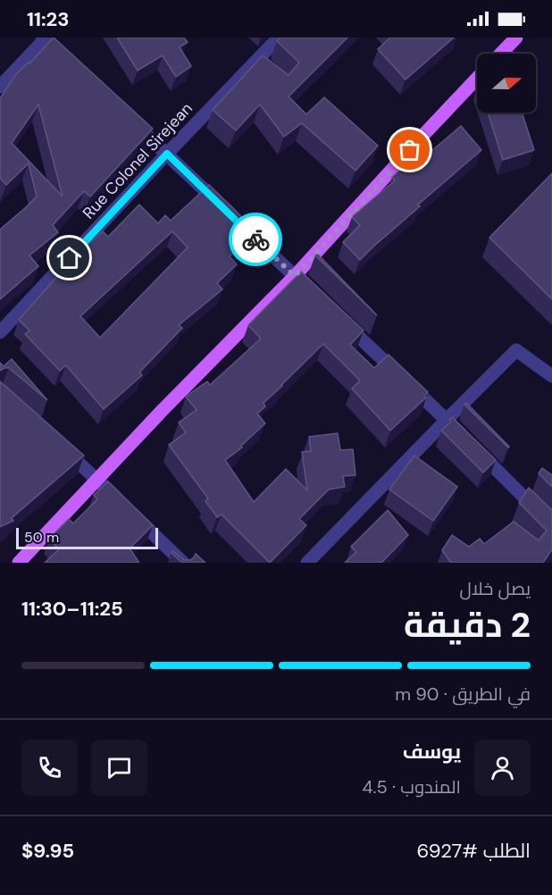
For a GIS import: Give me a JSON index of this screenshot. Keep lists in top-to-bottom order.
{
  "streets": {
    "street": ["Rue Colonel Sirejean"]
  },
  "scale_bar": "50 m",
  "north": "right",
  "page": {
    "status": "11:23",
    "scale": "50 m",
    "heading": ["2 دقيقة", "يصل خلال", "11:25–11:30"],
    "panel": [
      "يوسف",
      "المندوب · 4.5",
      "الطلب #6927",
      "$9.95"
    ],
    "bar": "في الطريق · 90 m"
  }
}
